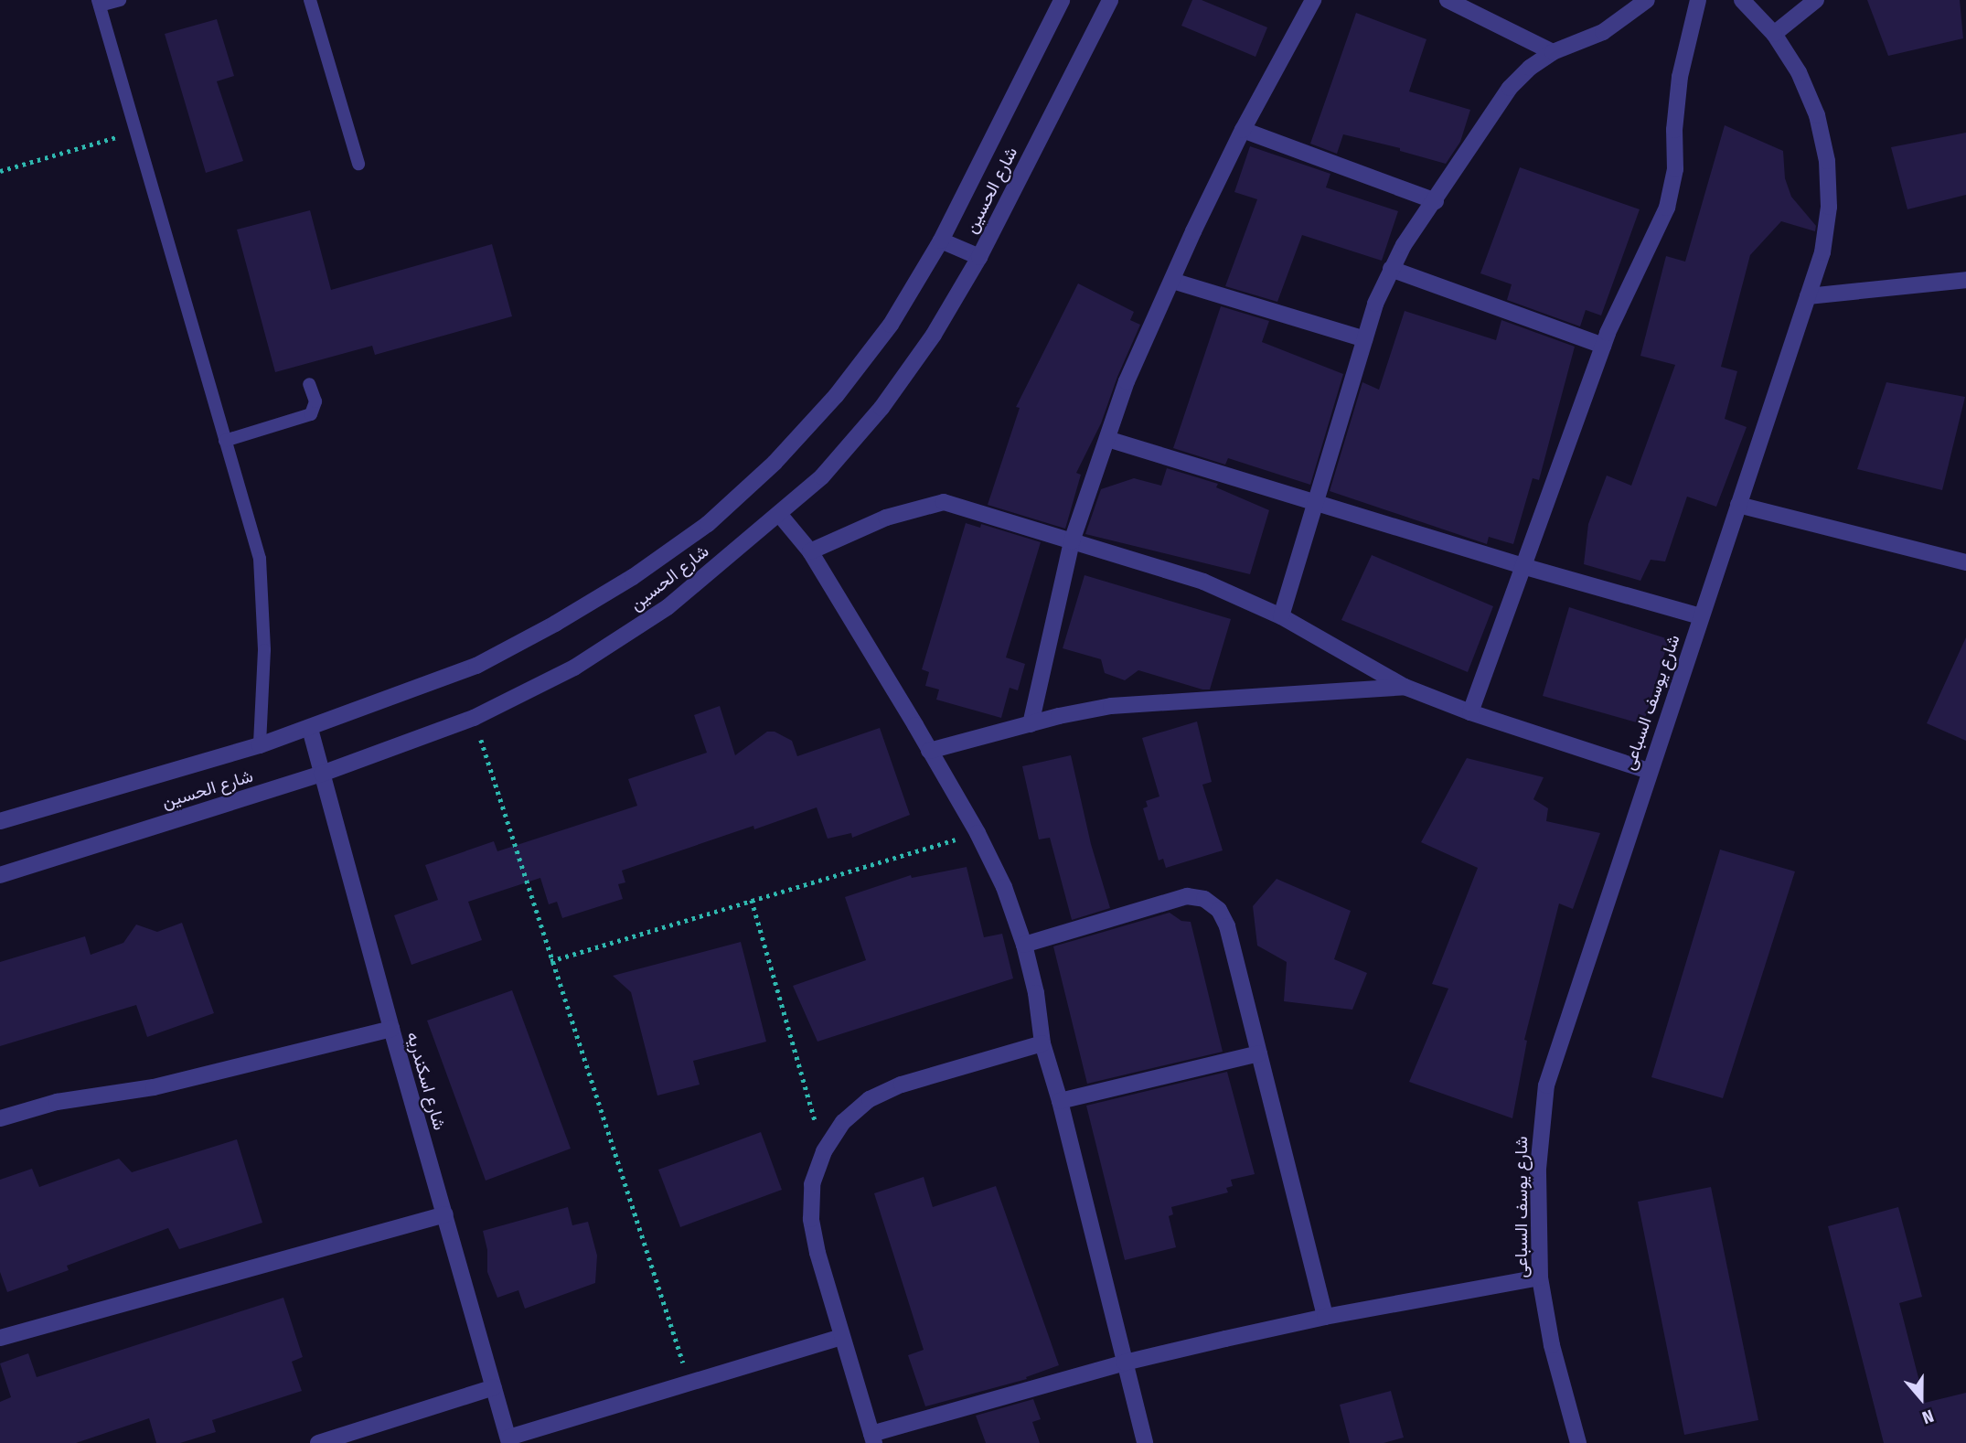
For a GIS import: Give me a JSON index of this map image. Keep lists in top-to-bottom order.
{
  "streets": {
    "street": ["شارع الحسين", "شارع يوسف السباعى", "شارع اسكندريه"]
  },
  "crossings": [
    ["شارع الحسين", "شارع اسكندريه"]
  ],
  "north": "bottom"
}
